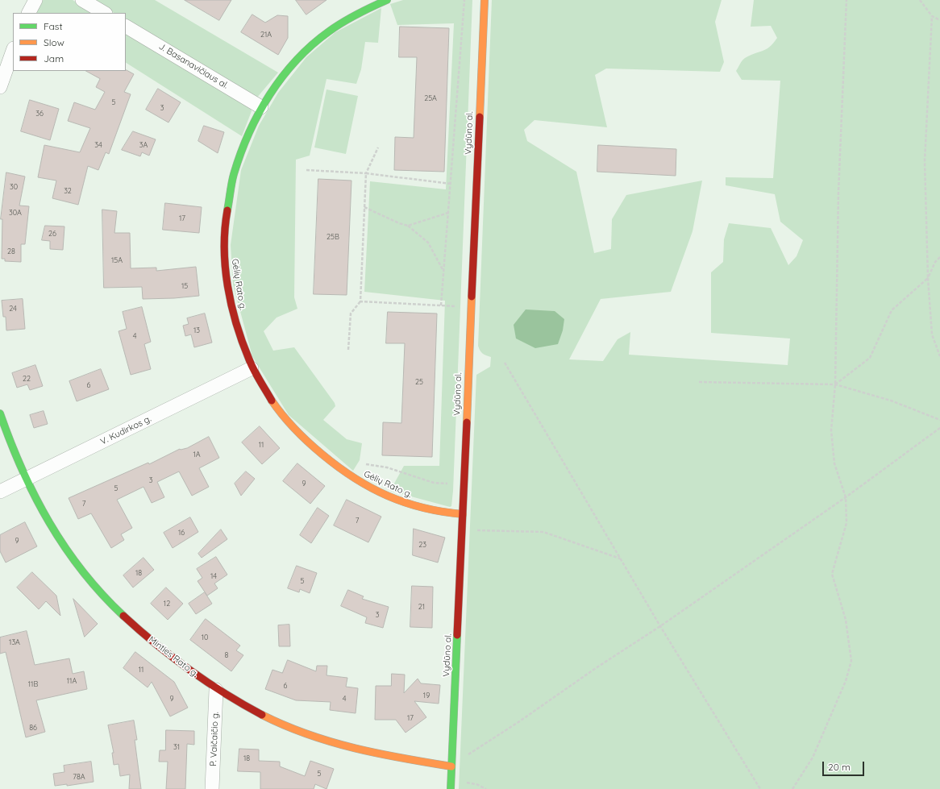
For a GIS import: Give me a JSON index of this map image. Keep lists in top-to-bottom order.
{
  "streets": {
    "street": [
      "J. Basanavičiaus al.",
      "Vydūno al.",
      "Gėlių Rato g.",
      "V. Kudirkos g.",
      "Minties Rato g.",
      "P. Vaičaičio g."
    ]
  },
  "crossings": [
    ["J. Basanavičiaus al.", "Gėlių Rato g."],
    ["Vydūno al.", "Gėlių Rato g."],
    ["Vydūno al.", "Minties Rato g."],
    ["Gėlių Rato g.", "V. Kudirkos g."],
    ["V. Kudirkos g.", "Minties Rato g."],
    ["Minties Rato g.", "P. Vaičaičio g."]
  ],
  "house_numbers": [
    "21A",
    "25A",
    "5",
    "3",
    "36",
    "34",
    "3A",
    "30",
    "32",
    "30A",
    "17",
    "26",
    "25B",
    "28",
    "15A",
    "15",
    "24",
    "13",
    "4",
    "22",
    "25",
    "6",
    "11",
    "1A",
    "3",
    "9",
    "5",
    "7",
    "7",
    "16",
    "9",
    "23",
    "18",
    "14",
    "5",
    "12",
    "21",
    "3",
    "10",
    "13A",
    "8",
    "11",
    "11A",
    "11B",
    "6",
    "19",
    "9",
    "4",
    "17",
    "86",
    "31",
    "18",
    "5",
    "78A"
  ],
  "legend": ["Fast", "Slow", "Jam"],
  "scale_bar": "20 m"
}
